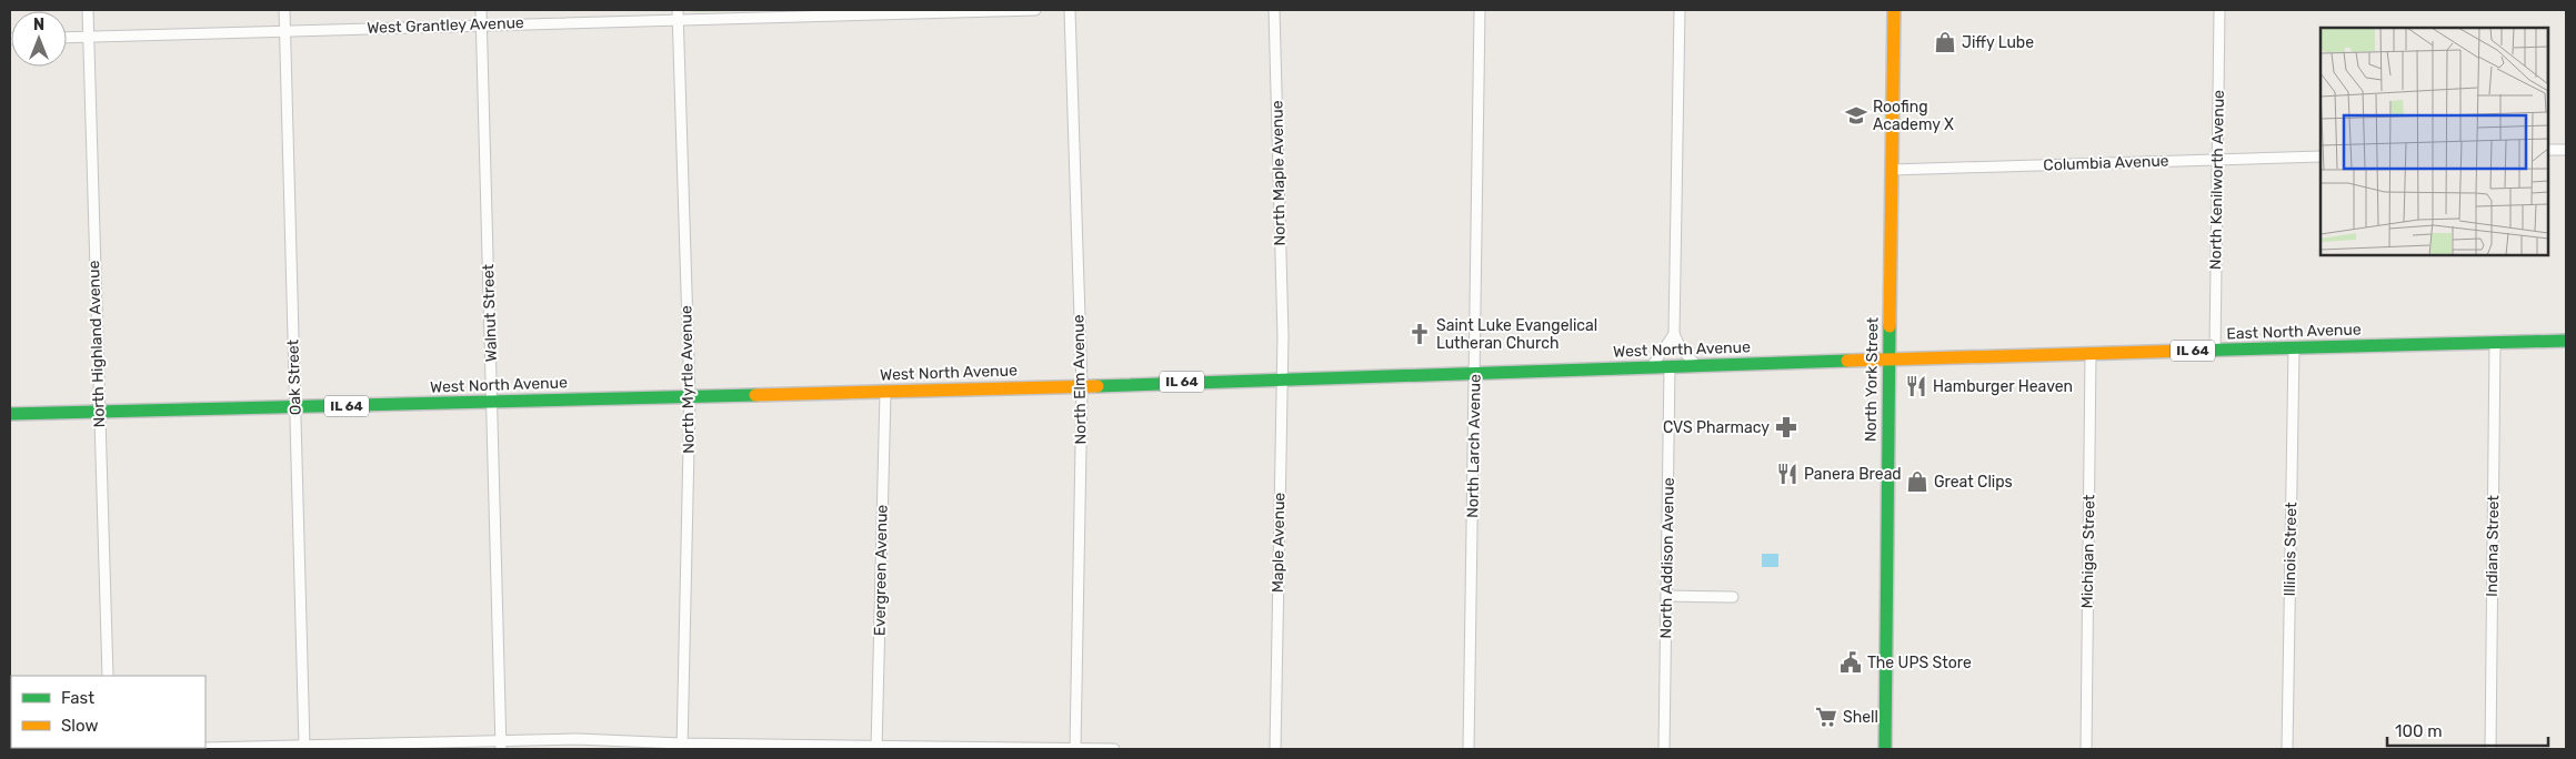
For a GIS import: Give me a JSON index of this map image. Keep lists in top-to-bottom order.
{
  "streets": {
    "main road": [
      "East North Avenue",
      "West North Avenue",
      "IL 64",
      "North York Street"
    ],
    "street": [
      "West Grantley Avenue",
      "Columbia Avenue",
      "North Maple Avenue",
      "North Kenilworth Avenue",
      "Walnut Street",
      "North Highland Avenue",
      "Oak Street",
      "North Myrtle Avenue",
      "North Elm Avenue",
      "North Larch Avenue",
      "Maple Avenue",
      "Indiana Street",
      "Illinois Street",
      "Michigan Street",
      "North Addison Avenue",
      "Evergreen Avenue"
    ]
  },
  "crossings": [
    ["West Grantley Avenue", "Walnut Street"],
    ["West Grantley Avenue", "North Highland Avenue"],
    ["West Grantley Avenue", "Oak Street"],
    ["West Grantley Avenue", "North Myrtle Avenue"],
    ["Columbia Avenue", "North Kenilworth Avenue"],
    ["Columbia Avenue", "North York Street"],
    ["North Maple Avenue", "Maple Avenue"],
    ["North Kenilworth Avenue", "East North Avenue"],
    ["Walnut Street", "West North Avenue"],
    ["East North Avenue", "West North Avenue"],
    ["East North Avenue", "North York Street"],
    ["East North Avenue", "Indiana Street"],
    ["East North Avenue", "Illinois Street"],
    ["East North Avenue", "Michigan Street"],
    ["North Highland Avenue", "West North Avenue"],
    ["West North Avenue", "Oak Street"],
    ["West North Avenue", "North Myrtle Avenue"],
    ["West North Avenue", "North Elm Avenue"],
    ["West North Avenue", "North York Street"],
    ["West North Avenue", "North Larch Avenue"],
    ["West North Avenue", "Maple Avenue"],
    ["West North Avenue", "North Addison Avenue"],
    ["West North Avenue", "Evergreen Avenue"]
  ],
  "places": {
    "shop": ["Jiffy Lube", "Great Clips"],
    "school or university": ["Roofing Academy X"],
    "church": ["Saint Luke Evangelical Lutheran Church"],
    "restaurant": ["Hamburger Heaven", "Panera Bread"],
    "pharmacy": ["CVS Pharmacy"],
    "public building": ["The UPS Store"],
    "supermarket": ["Shell"]
  },
  "legend": ["Fast", "Slow"],
  "scale_bar": "100 m",
  "north": "top"
}
